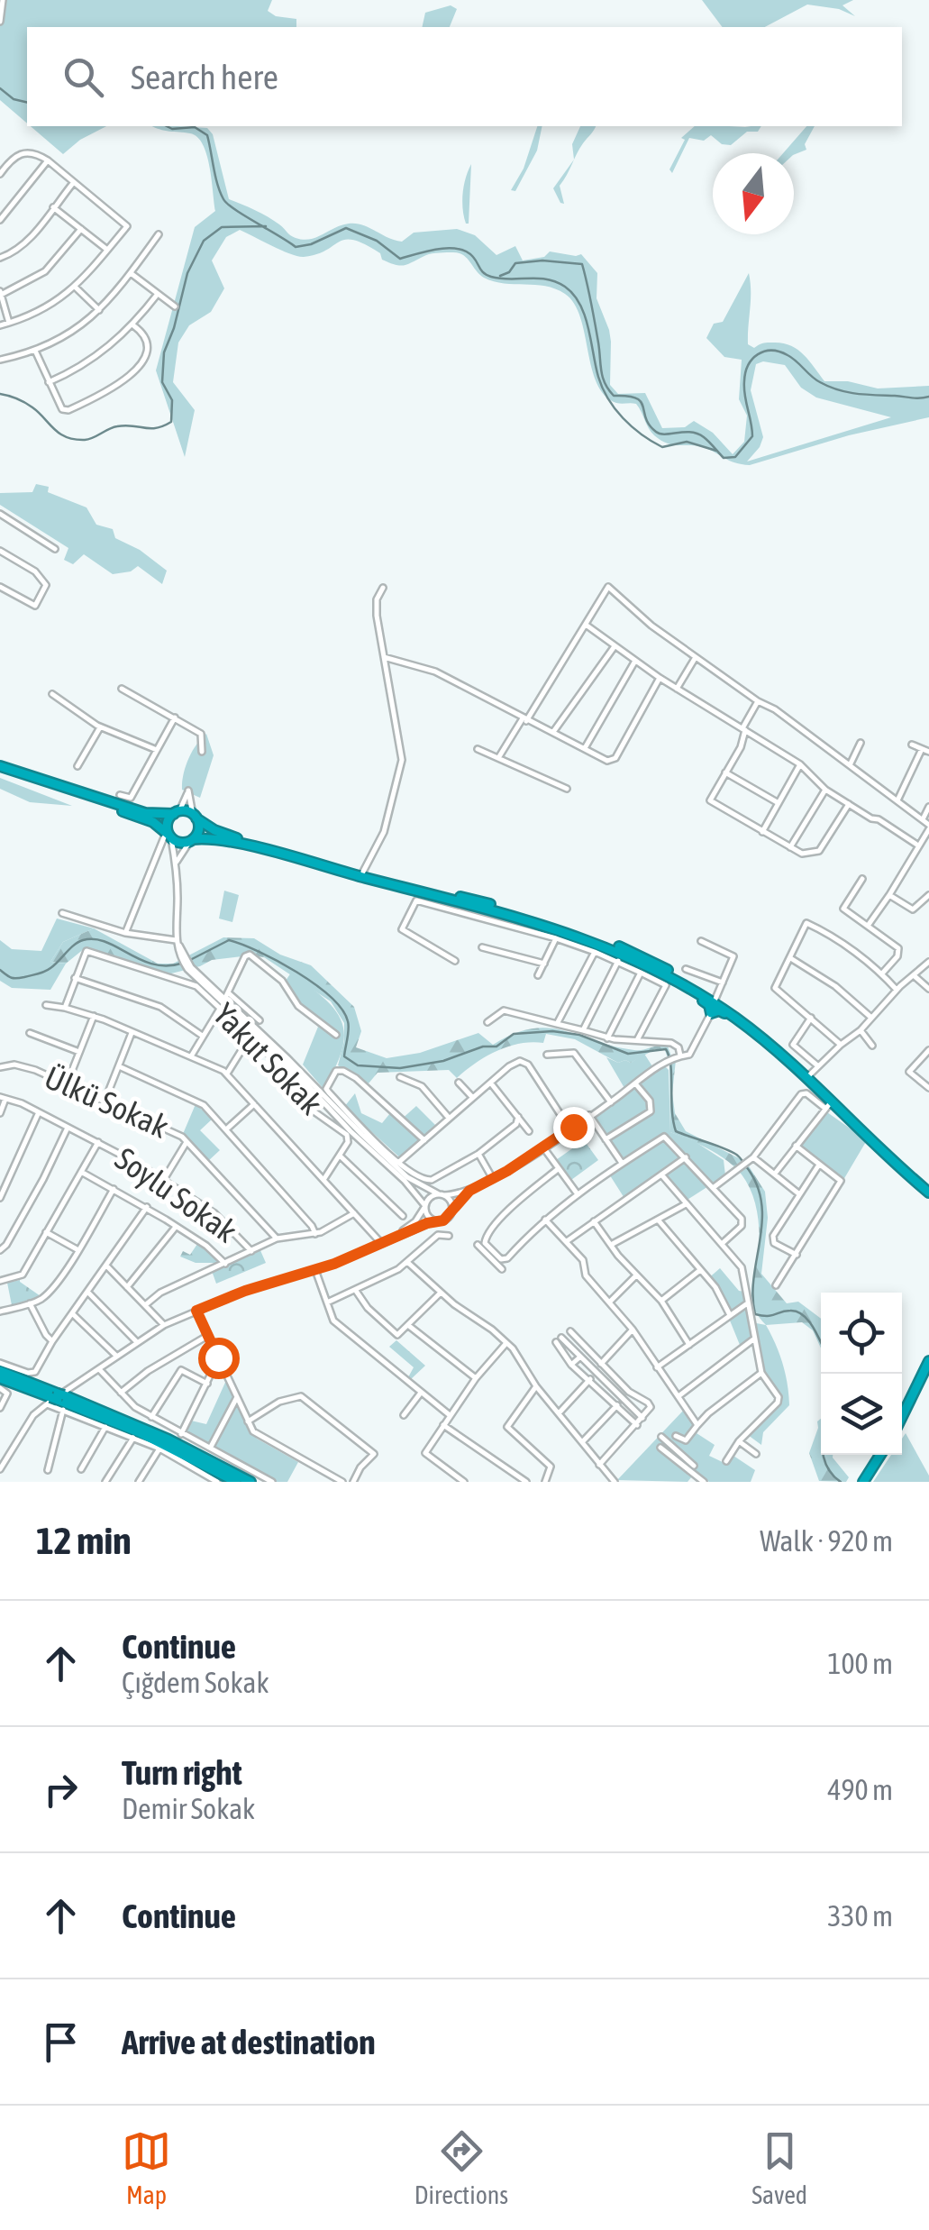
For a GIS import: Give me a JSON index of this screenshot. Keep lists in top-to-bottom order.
{
  "streets": {
    "street": ["Yakut Sokak", "Ülkü Sokak", "Soylu Sokak"]
  },
  "north": "bottom",
  "page": {
    "search": "Search here",
    "heading": ["12 min", "Walk · 920 m"],
    "list": [
      ["Continue", "Çığdem Sokak", "100 m"],
      ["Turn right", "Demir Sokak", "490 m"],
      ["Continue", "330 m"],
      "Arrive at destination"
    ],
    "nav": ["Map", "Directions", "Saved"]
  }
}
